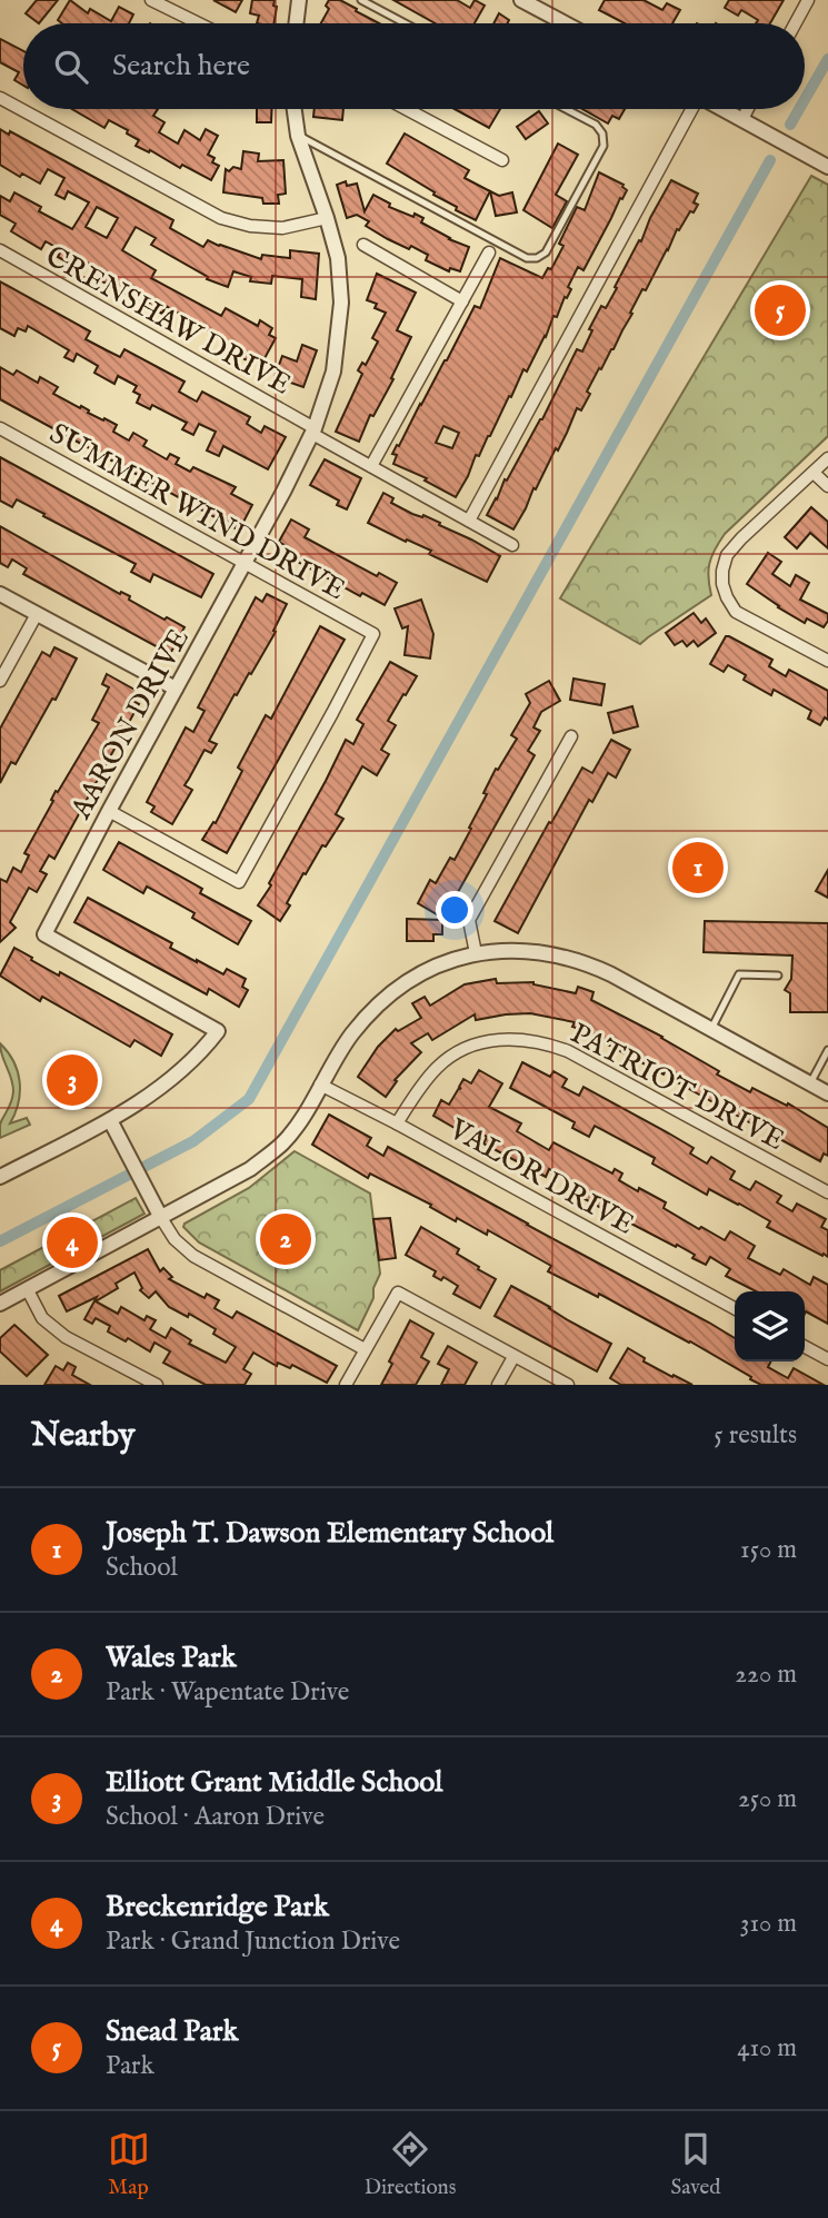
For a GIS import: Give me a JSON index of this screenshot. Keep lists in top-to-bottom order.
{
  "streets": {
    "street": [
      "CRENSHAW DRIVE",
      "SUMMER WIND DRIVE",
      "AARON DRIVE",
      "PATRIOT DRIVE",
      "VALOR DRIVE"
    ]
  },
  "crossings": [
    ["CRENSHAW DRIVE", "AARON DRIVE"],
    ["SUMMER WIND DRIVE", "AARON DRIVE"],
    ["PATRIOT DRIVE", "VALOR DRIVE"]
  ],
  "page": {
    "search": "Search here",
    "pins": [
      "5",
      "1",
      "3",
      "2",
      "4"
    ],
    "heading": ["Nearby", "5 results"],
    "list": [
      {
        "mark": "1",
        "name": "Joseph T. Dawson Elementary School",
        "note": "School",
        "value": "150 m"
      },
      {
        "mark": "2",
        "name": "Wales Park",
        "note": "Park · Wapentate Drive",
        "value": "220 m"
      },
      {
        "mark": "3",
        "name": "Elliott Grant Middle School",
        "note": "School · Aaron Drive",
        "value": "250 m"
      },
      {
        "mark": "4",
        "name": "Breckenridge Park",
        "note": "Park · Grand Junction Drive",
        "value": "310 m"
      },
      {
        "mark": "5",
        "name": "Snead Park",
        "note": "Park",
        "value": "410 m"
      }
    ],
    "nav": ["Map", "Directions", "Saved"]
  }
}
